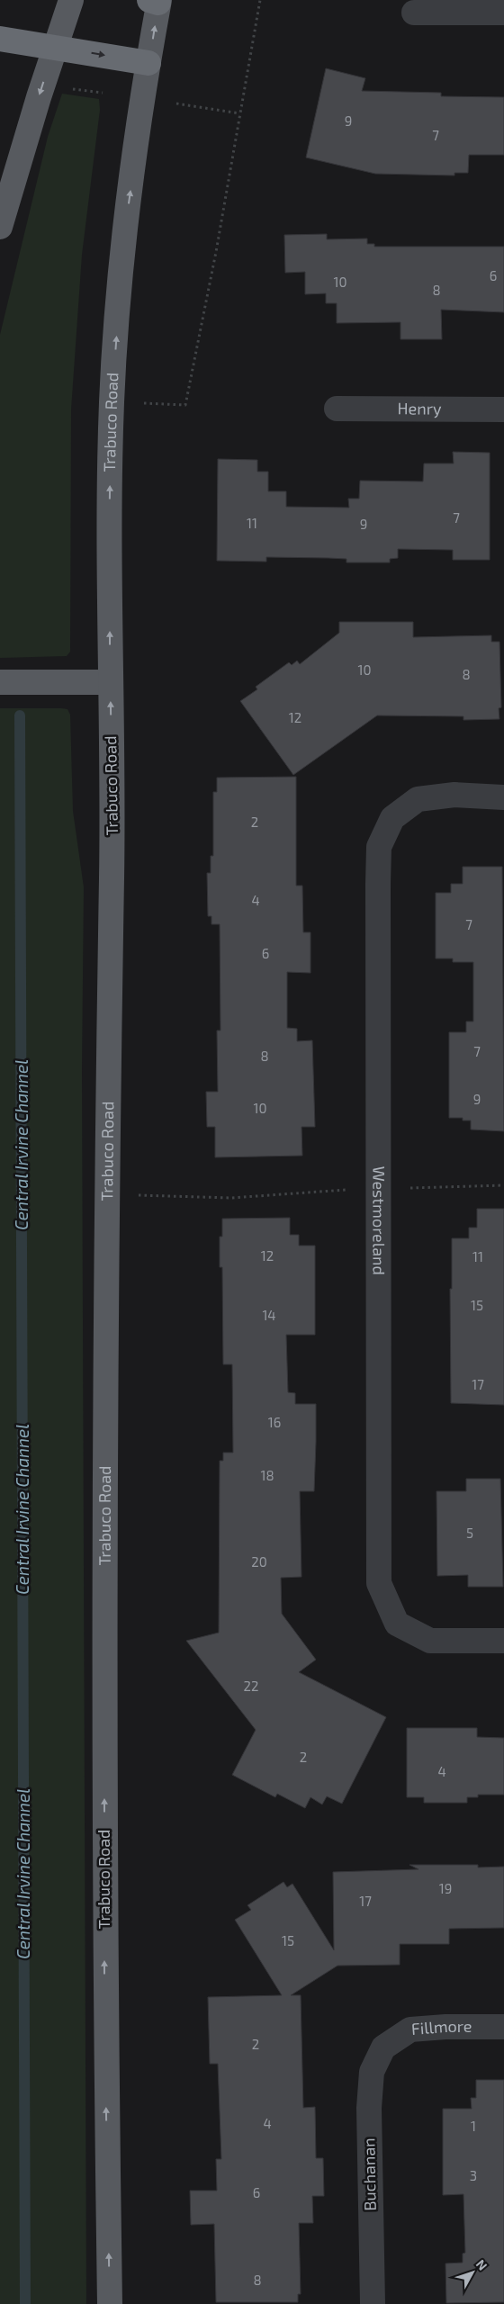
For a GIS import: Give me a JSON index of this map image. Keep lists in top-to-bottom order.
{
  "streets": {
    "main road": ["Trabuco Road"],
    "street": [
      "Henry",
      "Westmoreland",
      "Fillmore",
      "Buchanan"
    ]
  },
  "crossings": [
    ["Fillmore", "Buchanan"]
  ],
  "one_way": ["Trabuco Road"],
  "water": ["Central Irvine Channel"],
  "house_numbers": [
    "9",
    "7",
    "6",
    "10",
    "8",
    "7",
    "11",
    "9",
    "10",
    "8",
    "12",
    "2",
    "4",
    "7",
    "6",
    "7",
    "8",
    "9",
    "10",
    "12",
    "11",
    "15",
    "14",
    "17",
    "16",
    "18",
    "5",
    "20",
    "22",
    "2",
    "4",
    "19",
    "17",
    "15",
    "2",
    "4",
    "1",
    "3",
    "6",
    "8"
  ],
  "north": "top right"
}
